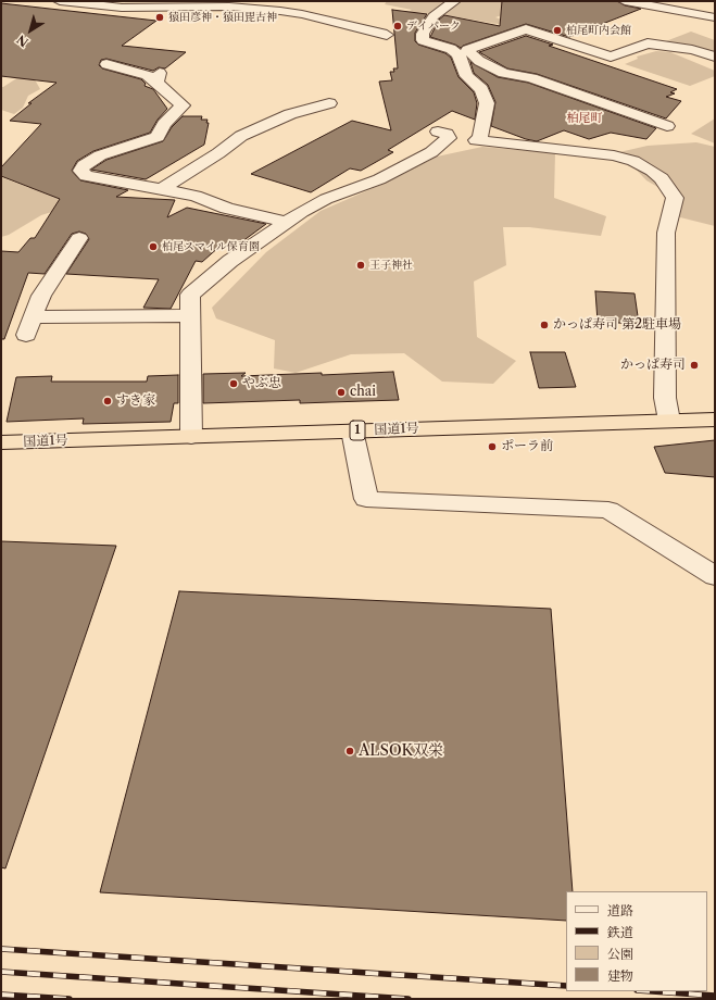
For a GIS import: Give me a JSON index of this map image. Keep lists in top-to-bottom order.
{
  "streets": {
    "highway": ["国道1号", "1"]
  },
  "districts": ["柏尾町"],
  "places": [
    "猿田彦神・猿田毘古神",
    "デイパーク",
    "柏尾町内会館",
    "柏尾スマイル保育園",
    "王子神社",
    "かっぱ寿司 第2駐車場",
    "かっぱ寿司",
    "やぶ忠",
    "chai",
    "すき家",
    "ポーラ前",
    "ALSOK双栄"
  ],
  "legend": [
    "道路",
    "鉄道",
    "公園",
    "建物"
  ],
  "north": "bottom left"
}
